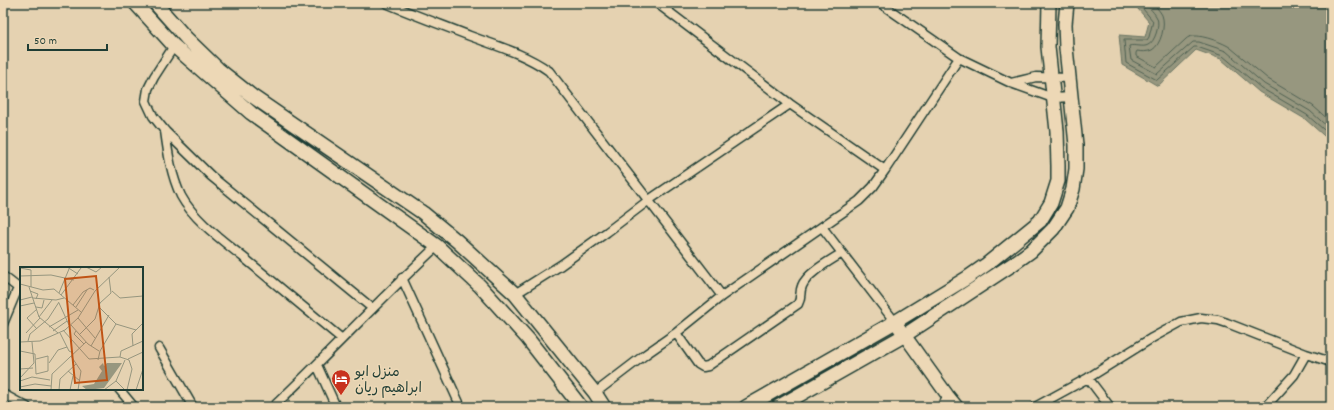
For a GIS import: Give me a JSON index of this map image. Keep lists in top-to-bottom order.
{
  "places": {
    "hotel": ["منزل ابو ابراهيم ريان"]
  },
  "scale_bar": "50 m"
}
